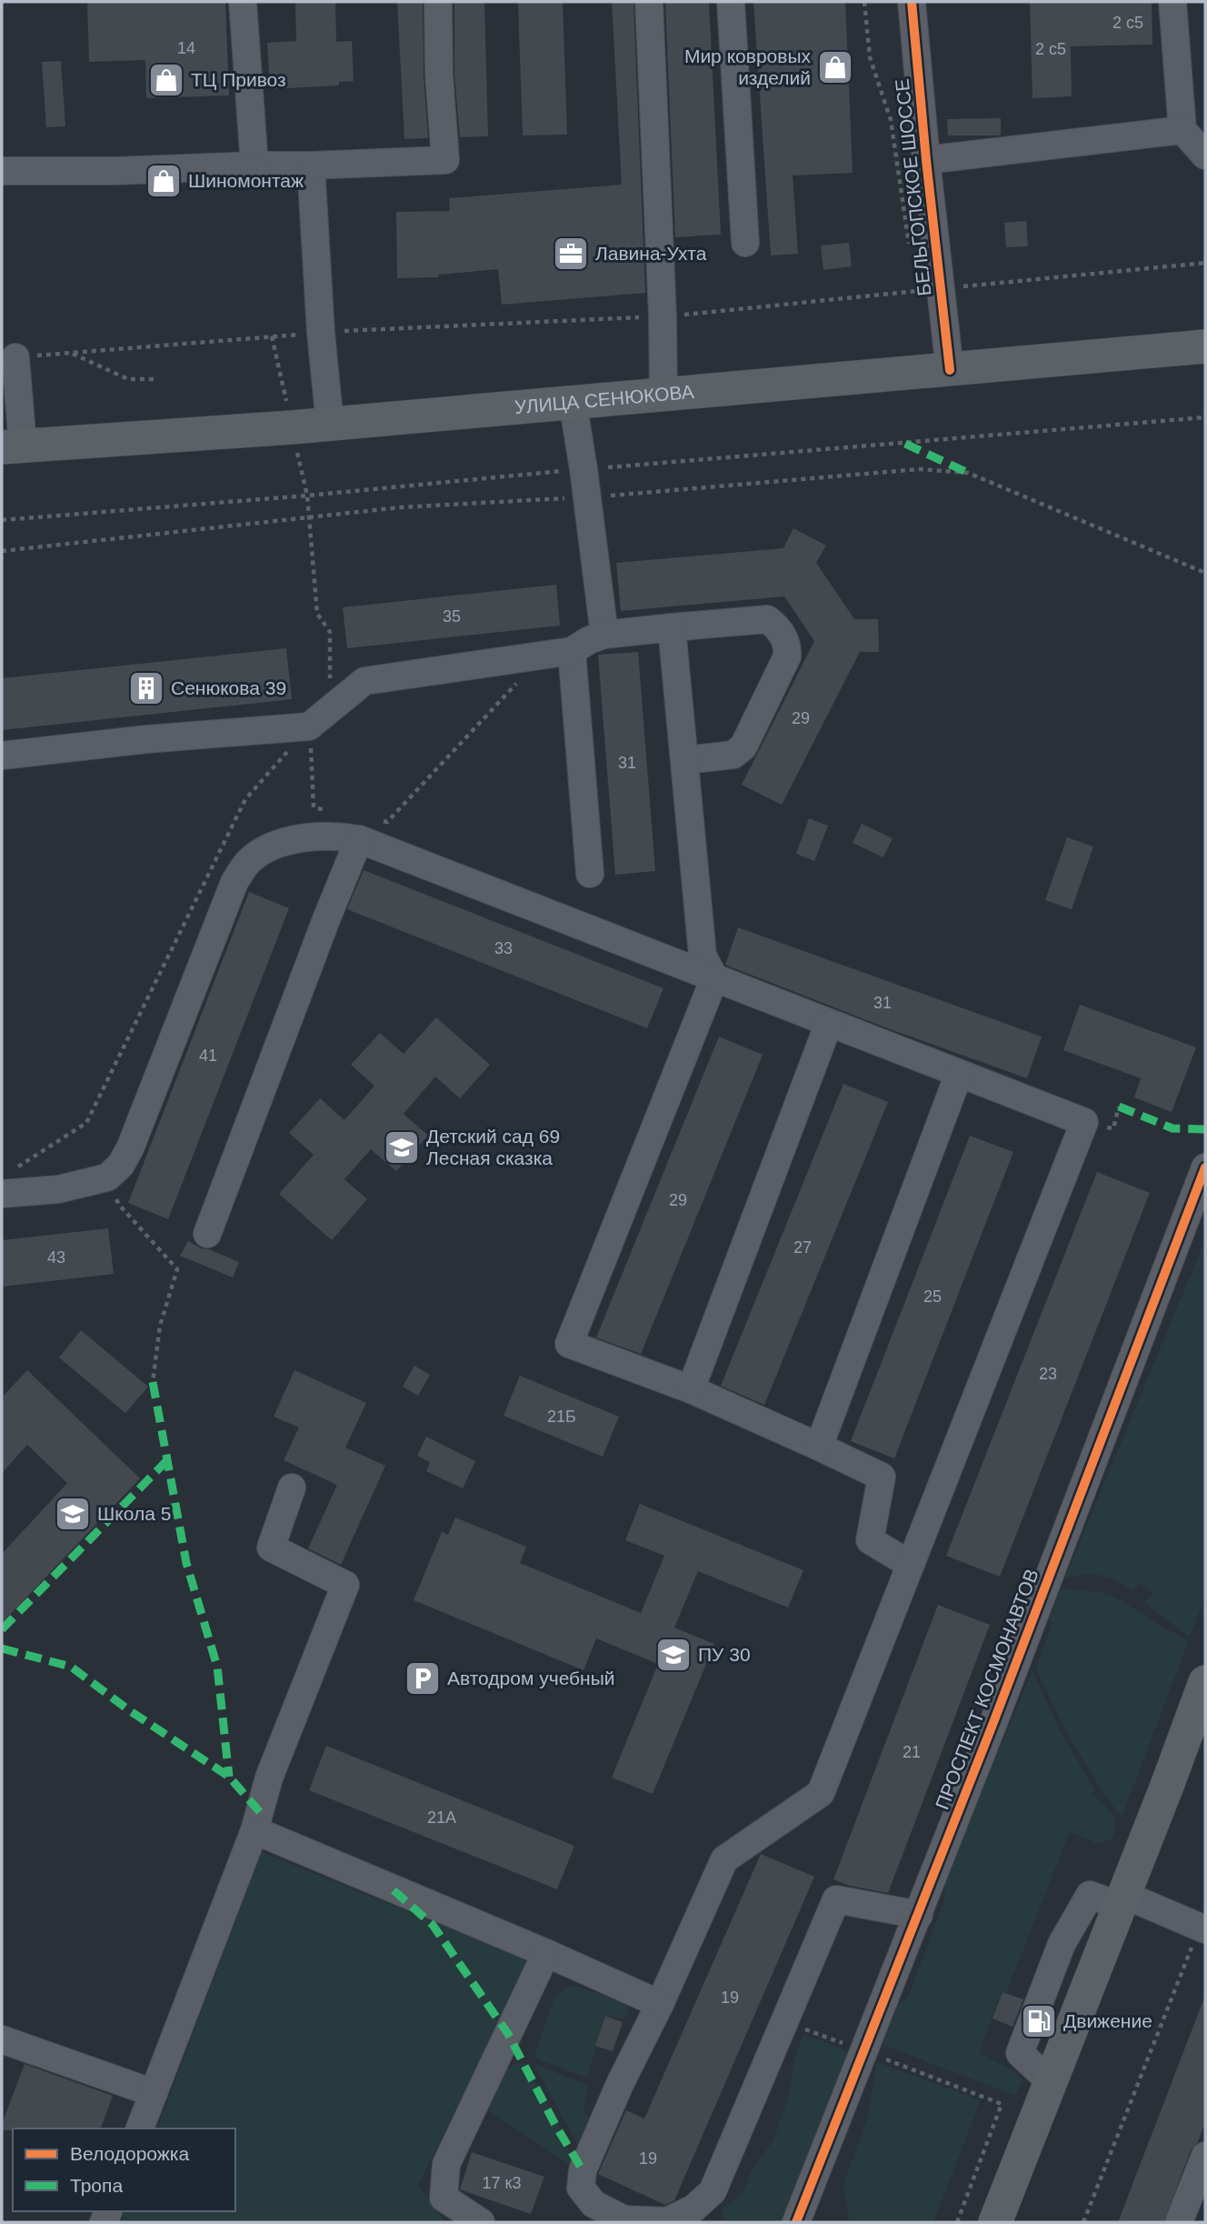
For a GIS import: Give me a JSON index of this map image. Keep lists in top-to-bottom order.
{
  "streets": {
    "main road": ["УЛИЦА СЕНЮКОВА"],
    "street": ["БЕЛЬГОПСКОЕ ШОССЕ", "ПРОСПЕКТ КОСМОНАВТОВ"]
  },
  "crossings": [
    ["БЕЛЬГОПСКОЕ ШОССЕ", "УЛИЦА СЕНЮКОВА"]
  ],
  "places": {
    "shop": ["Мир ковровых изделий", "ТЦ Привоз", "Шиномонтаж"],
    "office": ["Лавина-Ухта"],
    "building": ["Сенюкова 39"],
    "school or university": ["Детский сад 69 Лесная сказка", "Школа 5", "ПУ 30"],
    "parking": ["Автодром учебный"],
    "fuel station": ["Движение"]
  },
  "house_numbers": [
    "2 с5",
    "14",
    "2 с5",
    "35",
    "29",
    "31",
    "33",
    "31",
    "41",
    "29",
    "27",
    "43",
    "25",
    "23",
    "21Б",
    "21",
    "21А",
    "19",
    "19",
    "17 к3"
  ],
  "legend": ["Велодорожка", "Тропа"]
}
